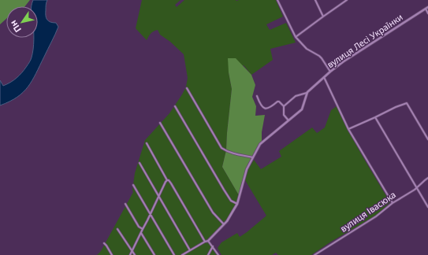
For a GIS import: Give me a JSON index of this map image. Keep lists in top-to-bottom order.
{
  "streets": {
    "street": ["вулиця Лесі Українки", "вулиця Івасюка"]
  },
  "north": "bottom left"
}
